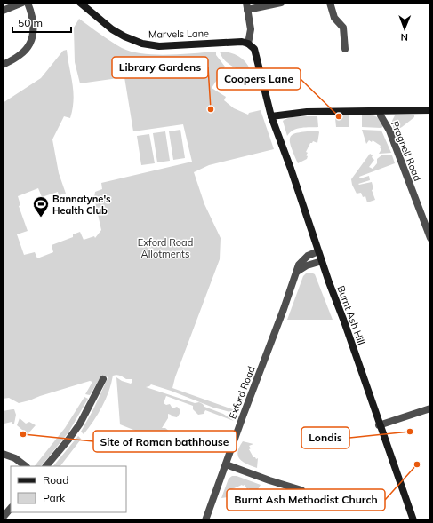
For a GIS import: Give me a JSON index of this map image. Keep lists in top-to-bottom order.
{
  "streets": {
    "street": [
      "Marvels Lane",
      "Pragnell Road",
      "Burnt Ash Hill",
      "Exford Road"
    ]
  },
  "crossings": [
    ["Marvels Lane", "Burnt Ash Hill"],
    ["Burnt Ash Hill", "Exford Road"]
  ],
  "parks": ["Exford Road Allotments"],
  "places": {
    "other": [
      "Library Gardens",
      "Coopers Lane",
      "Londis",
      "Site of Roman bathhouse",
      "Burnt Ash Methodist Church"
    ],
    "sports": ["Bannatyne's Health Club"]
  },
  "legend": ["Road", "Park"],
  "scale_bar": "50 m",
  "north": "bottom"
}
